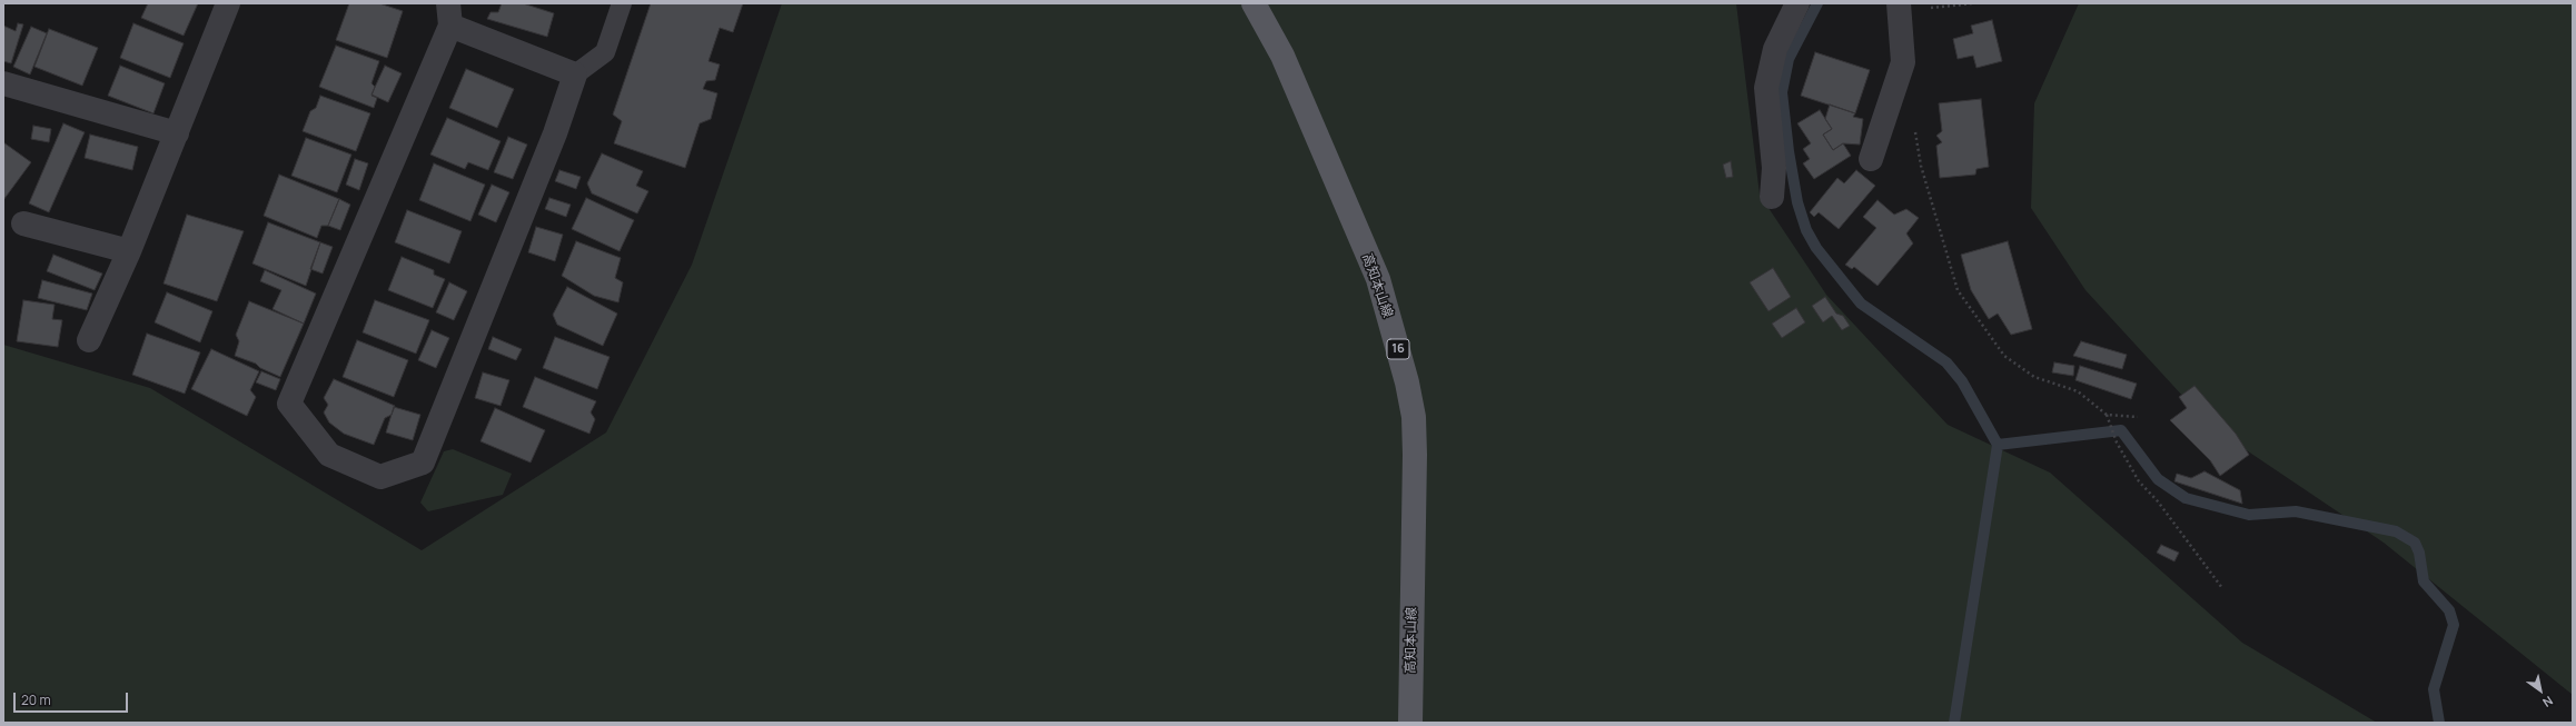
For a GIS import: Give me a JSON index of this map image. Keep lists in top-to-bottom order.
{
  "streets": {
    "main road": ["高知本山線", "16"]
  },
  "scale_bar": "20 m",
  "north": "bottom right"
}
